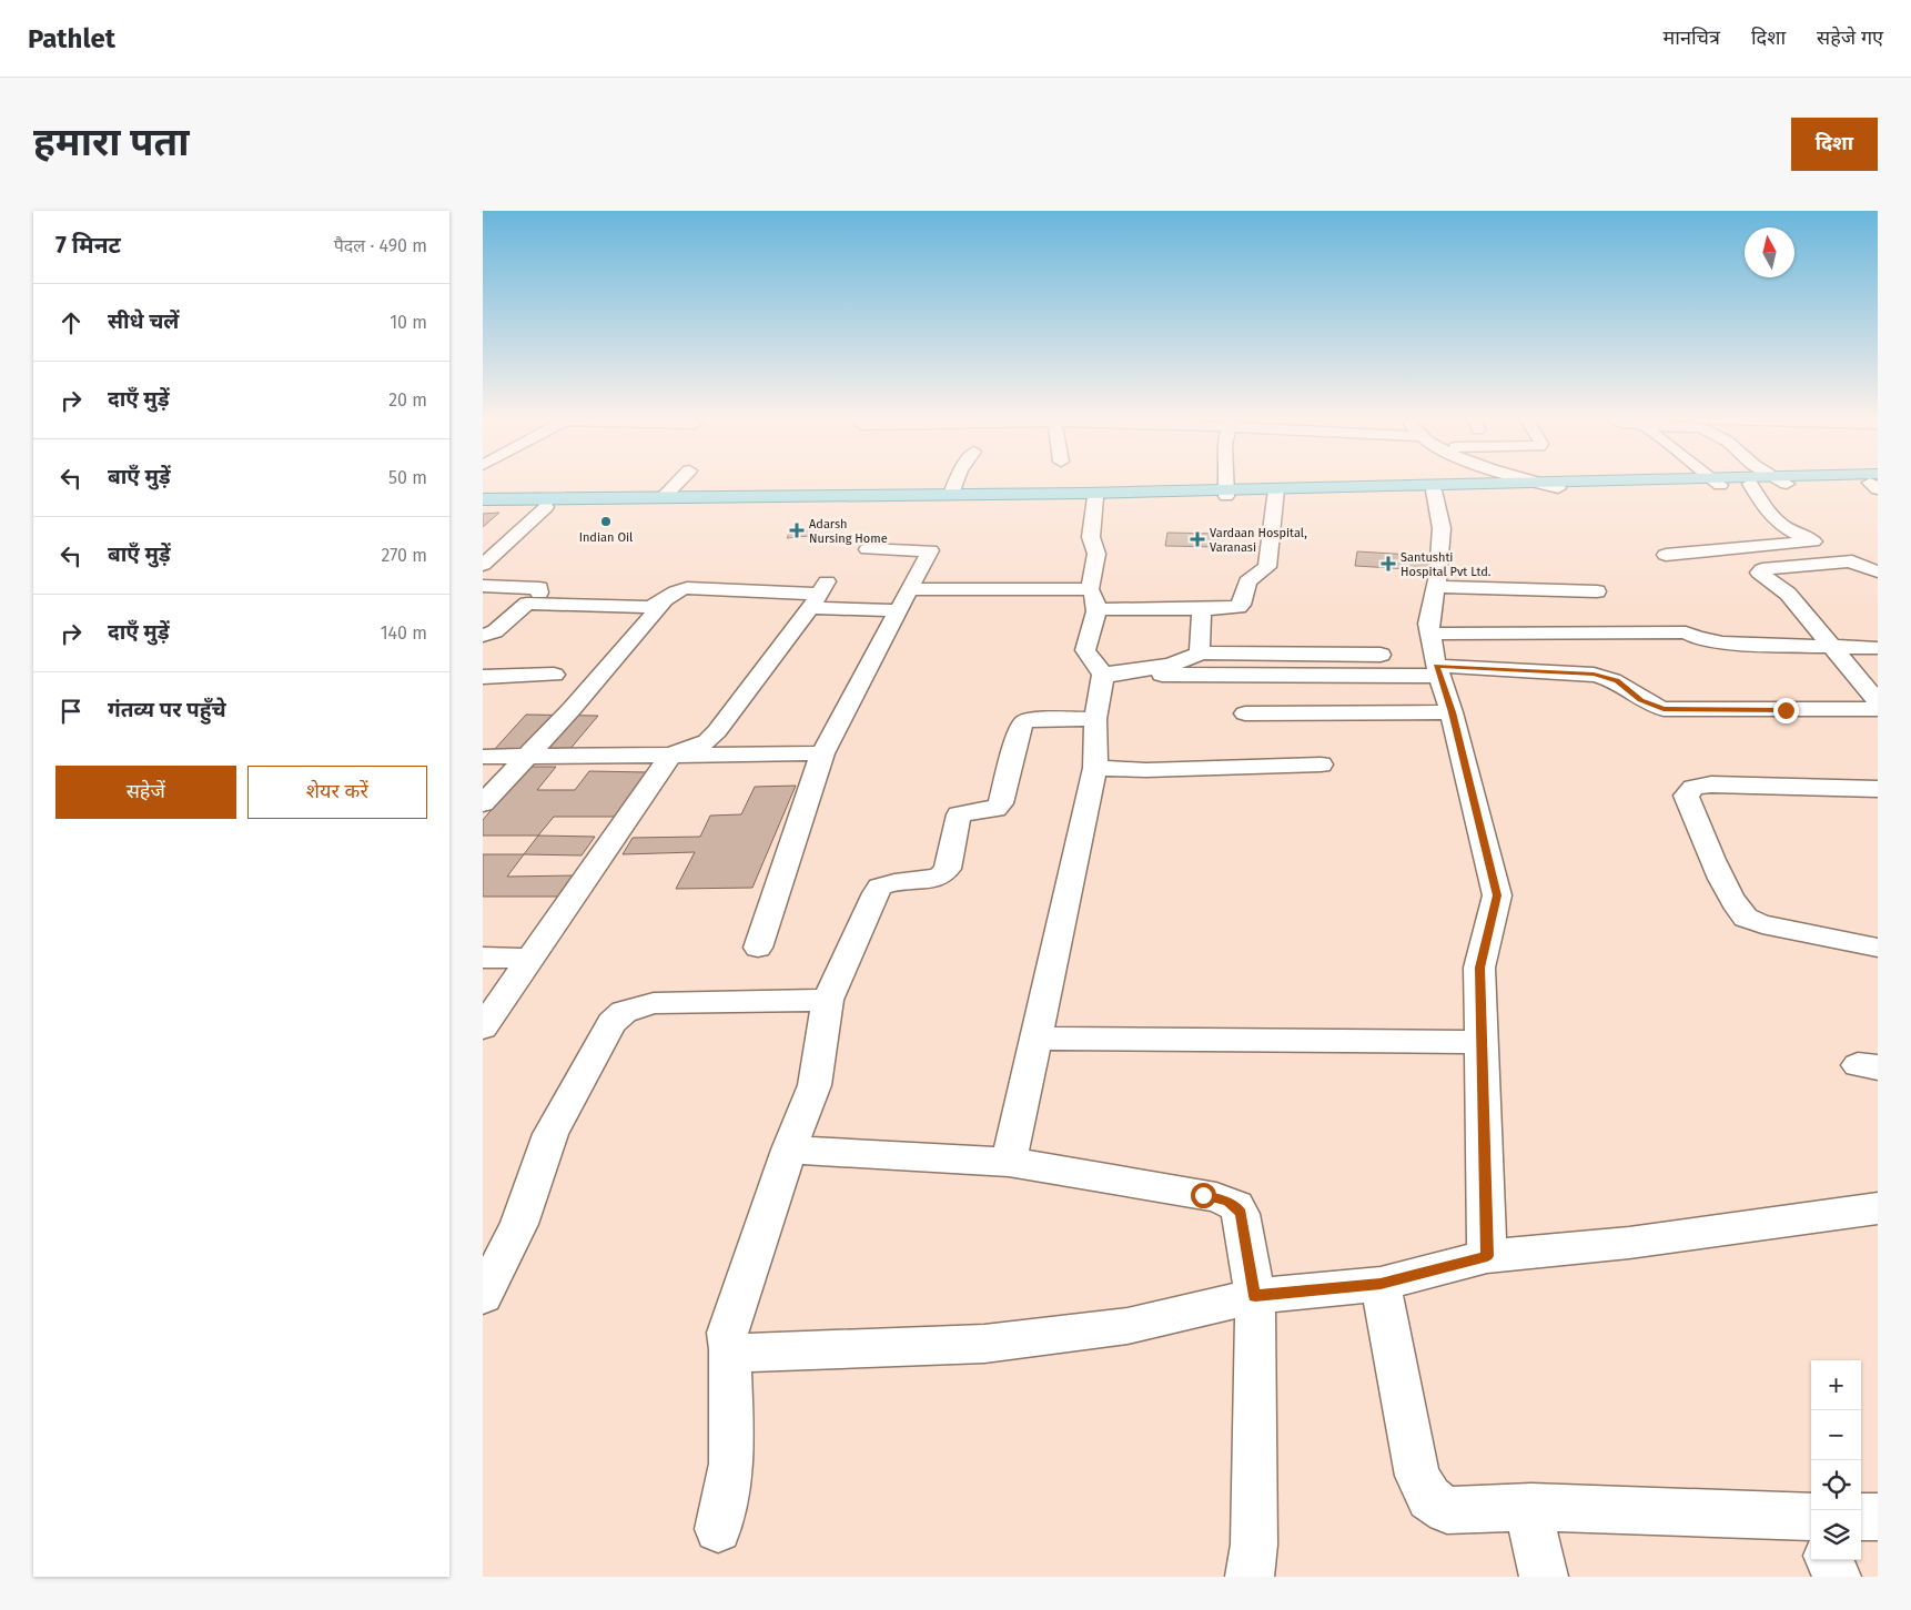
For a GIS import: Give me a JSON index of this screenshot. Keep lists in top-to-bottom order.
{
  "places": {
    "other": ["Indian Oil"],
    "health": ["Adarsh Nursing Home", "Vardaan Hospital, Varanasi", "Santushti Hospital Pvt Ltd."]
  },
  "north": "top",
  "page": {
    "header": "Pathlet",
    "nav": ["मानचित्र", "दिशा", "सहेजे गए"],
    "buttons": [
      "दिशा",
      ["सहेजें", "शेयर करें"]
    ],
    "title": "हमारा पता",
    "heading": ["7 मिनट", "पैदल · 490 m"],
    "list": [
      ["सीधे चलें", "10 m"],
      ["दाएँ मुड़ें", "20 m"],
      ["बाएँ मुड़ें", "50 m"],
      ["बाएँ मुड़ें", "270 m"],
      ["दाएँ मुड़ें", "140 m"],
      "गंतव्य पर पहुँचे"
    ],
    "map_buttons": ["+", "−"]
  }
}
